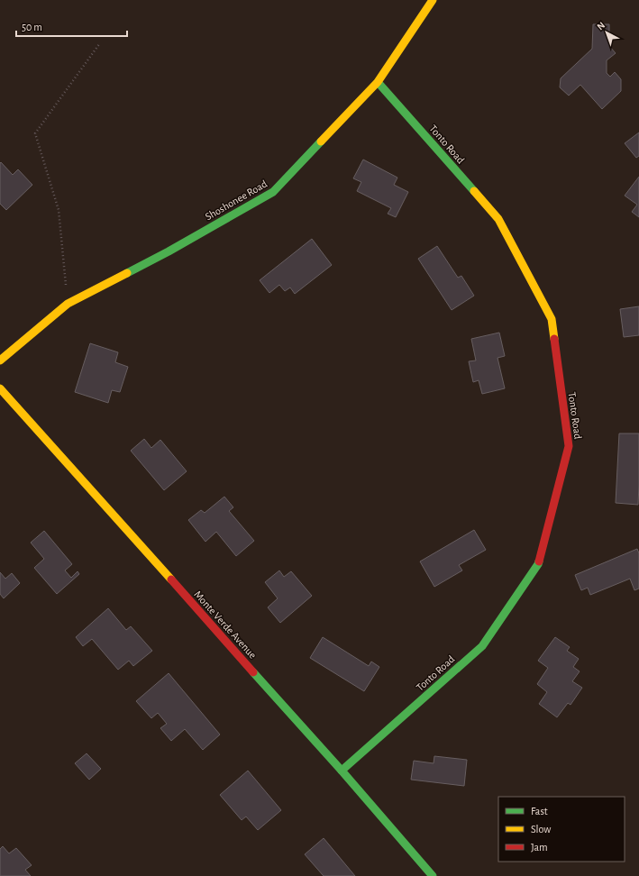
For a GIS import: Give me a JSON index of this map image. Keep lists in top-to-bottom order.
{
  "streets": {
    "street": ["Tonto Road", "Shoshonee Road", "Monte Verde Avenue"]
  },
  "crossings": [
    ["Tonto Road", "Shoshonee Road"],
    ["Tonto Road", "Monte Verde Avenue"]
  ],
  "legend": ["Fast", "Slow", "Jam"],
  "scale_bar": "50 m",
  "north": "top left"
}
